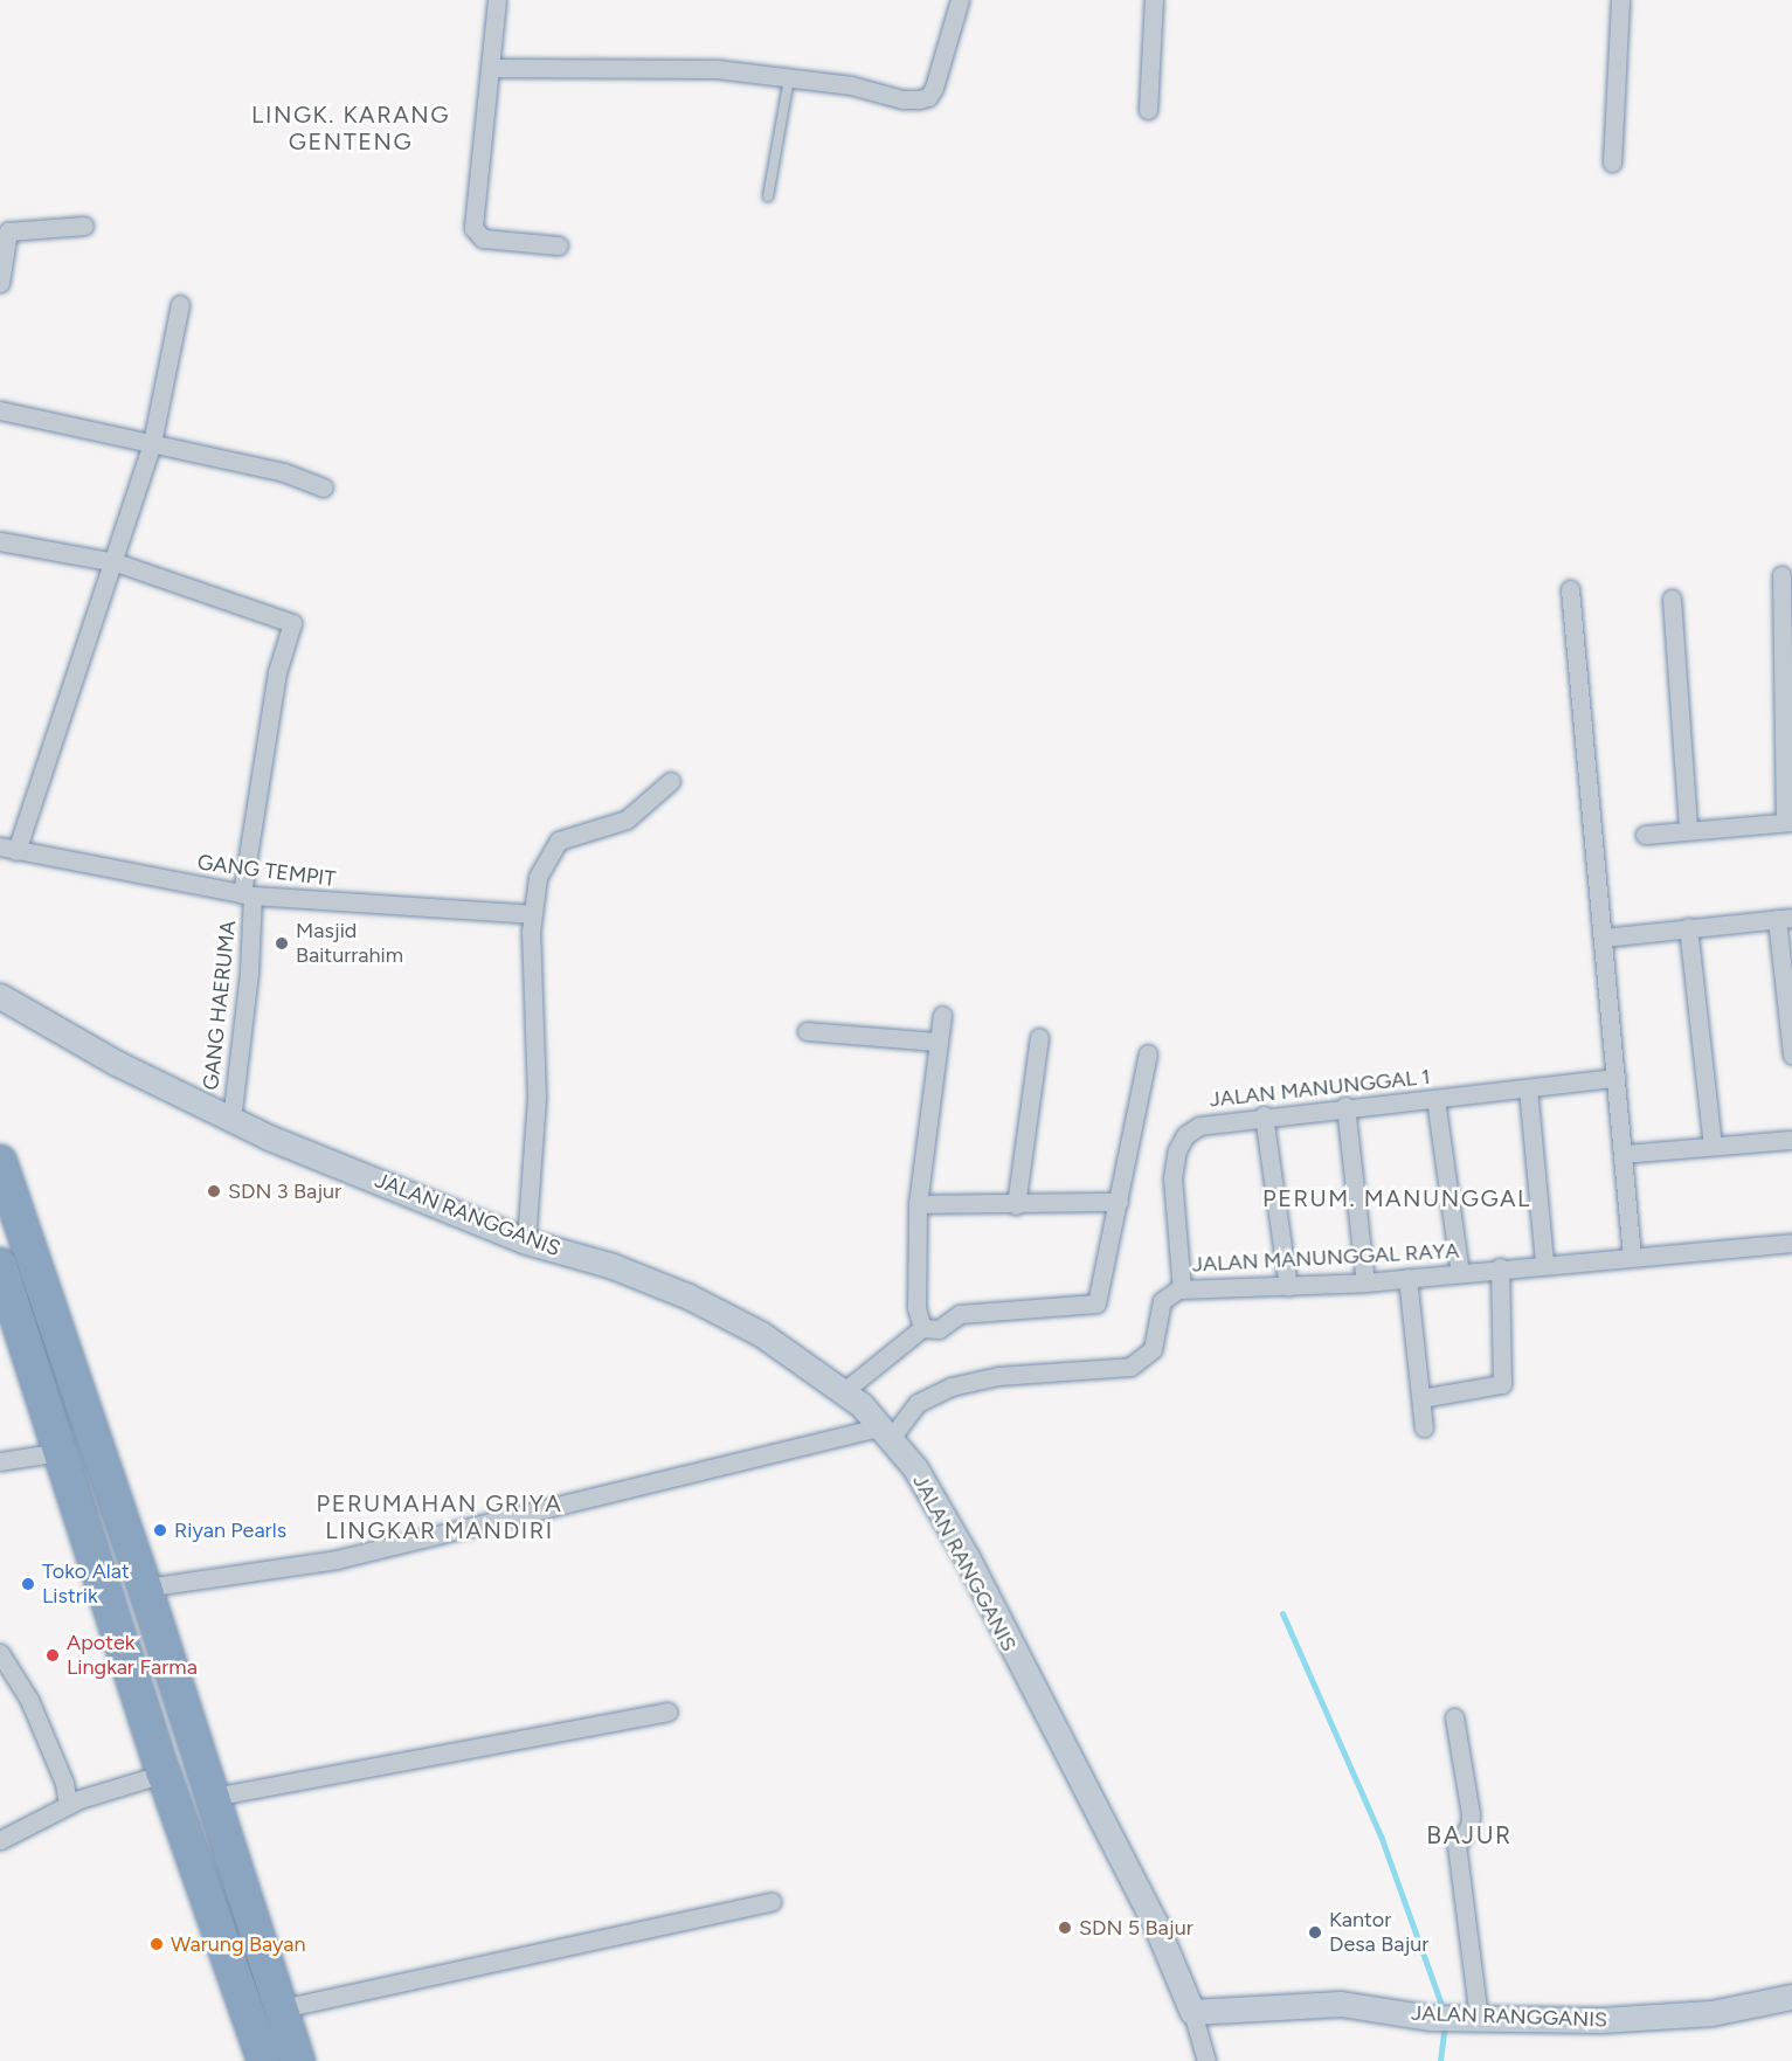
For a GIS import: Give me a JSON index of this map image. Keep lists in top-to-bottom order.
{
  "streets": {
    "street": [
      "GANG TEMPIT",
      "GANG HAERUMA",
      "JALAN MANUNGGAL 1",
      "JALAN RANGGANIS",
      "JALAN MANUNGGAL RAYA"
    ]
  },
  "crossings": [
    ["GANG TEMPIT", "GANG HAERUMA"],
    ["GANG HAERUMA", "JALAN RANGGANIS"],
    ["JALAN MANUNGGAL 1", "JALAN MANUNGGAL RAYA"],
    ["JALAN RANGGANIS", "JALAN MANUNGGAL RAYA"]
  ],
  "districts": [
    "LINGK. KARANG GENTENG",
    "PERUM. MANUNGGAL",
    "PERUMAHAN GRIYA LINGKAR MANDIRI",
    "BAJUR"
  ],
  "places": [
    "Masjid Baiturrahim",
    "SDN 3 Bajur",
    "Riyan Pearls",
    "Toko Alat Listrik",
    "Apotek Lingkar Farma",
    "SDN 5 Bajur",
    "Kantor Desa Bajur",
    "Warung Bayan"
  ]
}
